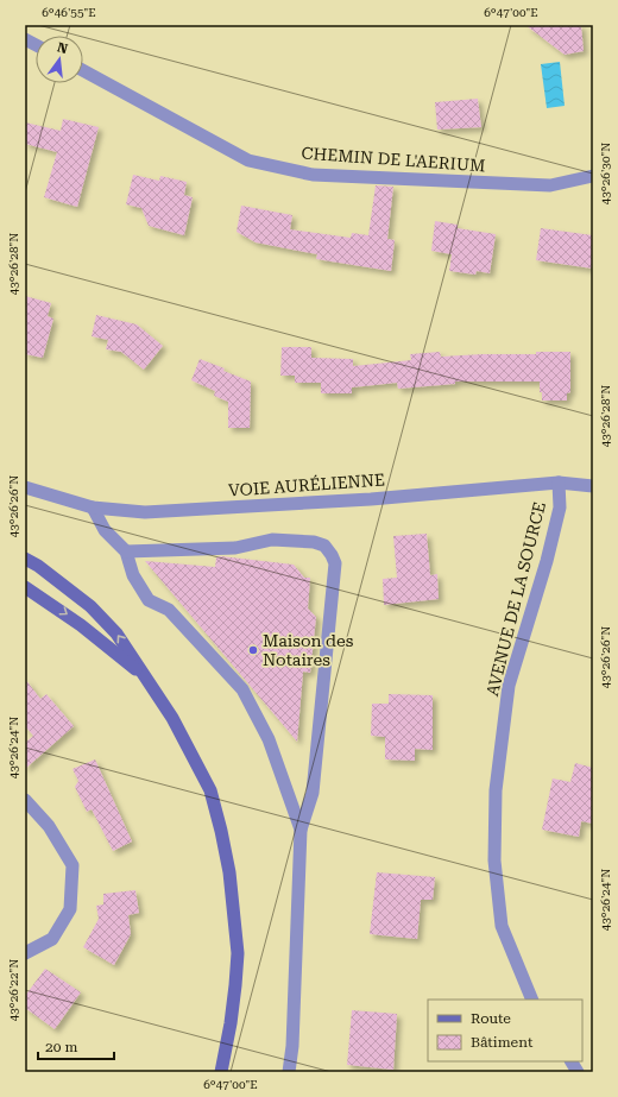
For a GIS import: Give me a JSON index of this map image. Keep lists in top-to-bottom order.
{
  "streets": {
    "street": ["CHEMIN DE L'AERIUM", "VOIE AURÉLIENNE", "AVENUE DE LA SOURCE"]
  },
  "crossings": [
    ["VOIE AURÉLIENNE", "AVENUE DE LA SOURCE"]
  ],
  "places": ["Maison des Notaires"],
  "legend": ["Route", "Bâtiment"],
  "scale_bar": "20 m",
  "north": "top",
  "coordinates": [
    "6°46'55\"E",
    "6°47'00\"E",
    "43°26'30\"N",
    "43°26'28\"N",
    "43°26'26\"N",
    "43°26'24\"N",
    "43°26'22\"N"
  ]
}
